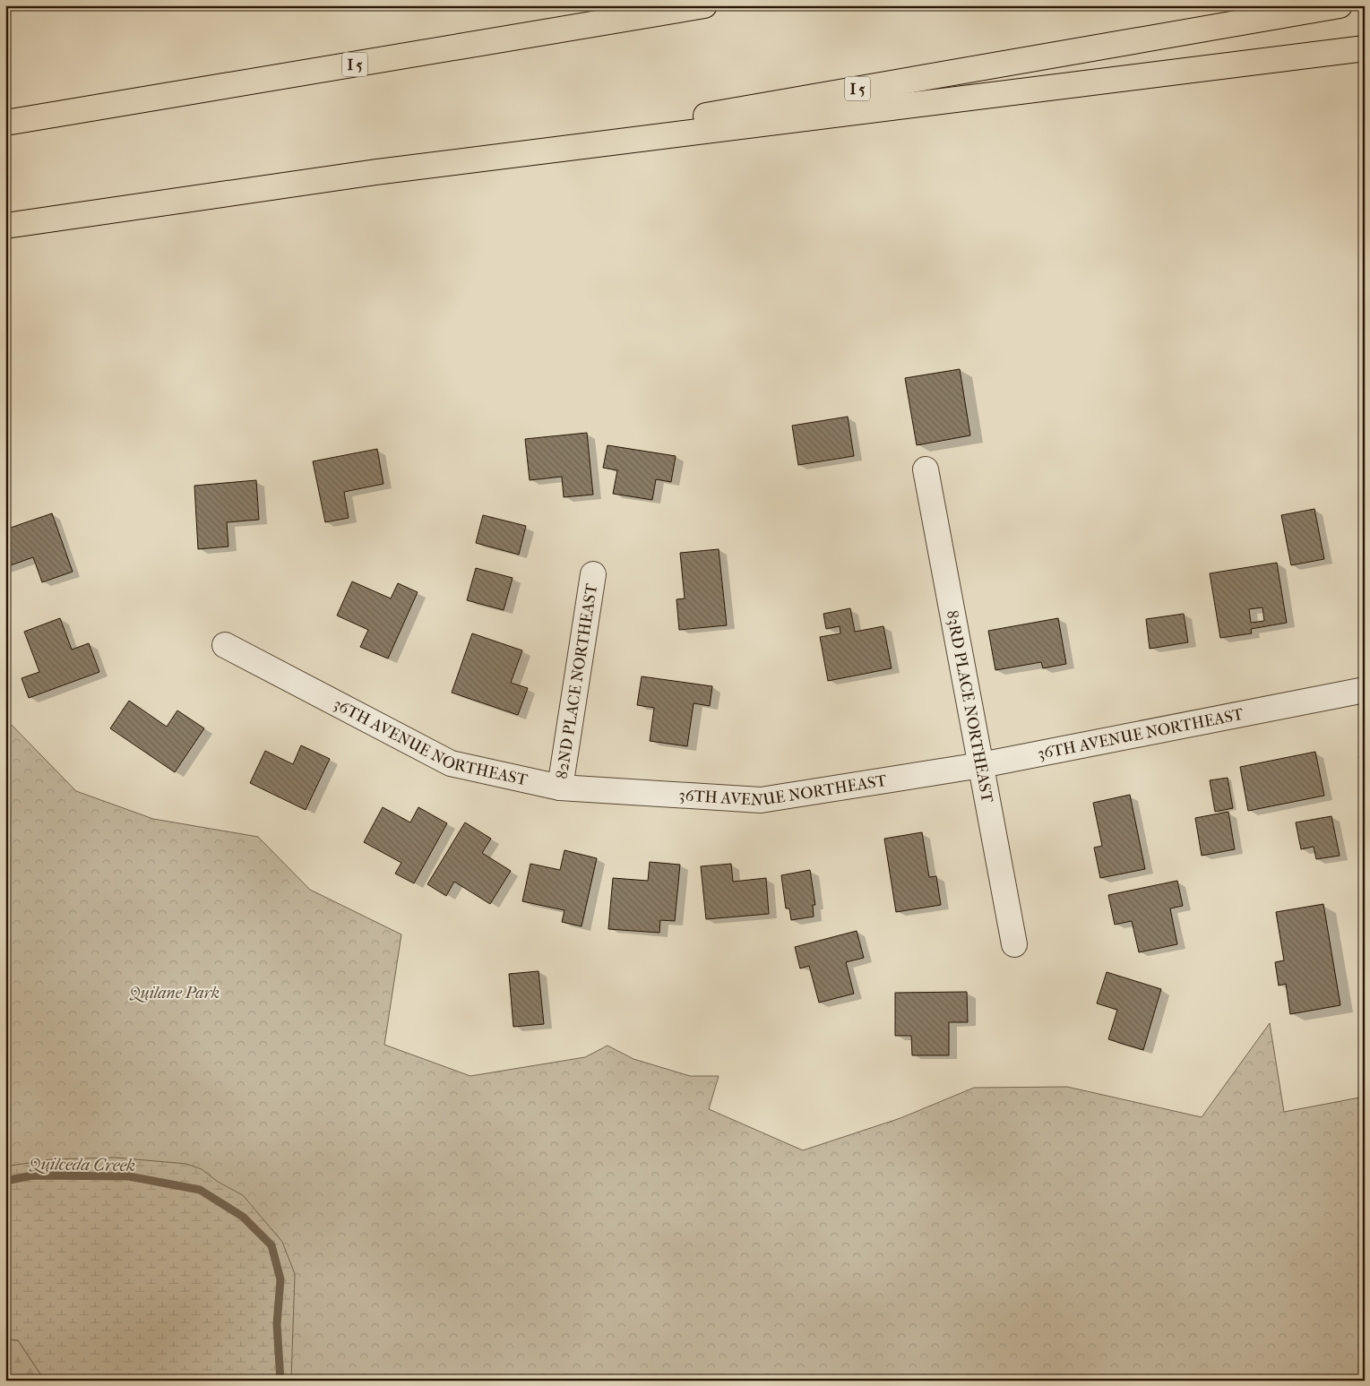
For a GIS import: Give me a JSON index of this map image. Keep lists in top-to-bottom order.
{
  "streets": {
    "highway": ["I 5"],
    "street": ["82ND PLACE NORTHEAST", "83RD PLACE NORTHEAST", "36TH AVENUE NORTHEAST"]
  },
  "crossings": [
    ["82ND PLACE NORTHEAST", "36TH AVENUE NORTHEAST"],
    ["83RD PLACE NORTHEAST", "36TH AVENUE NORTHEAST"]
  ],
  "water": ["Quilceda Creek"],
  "parks": ["Quilane Park"]
}
